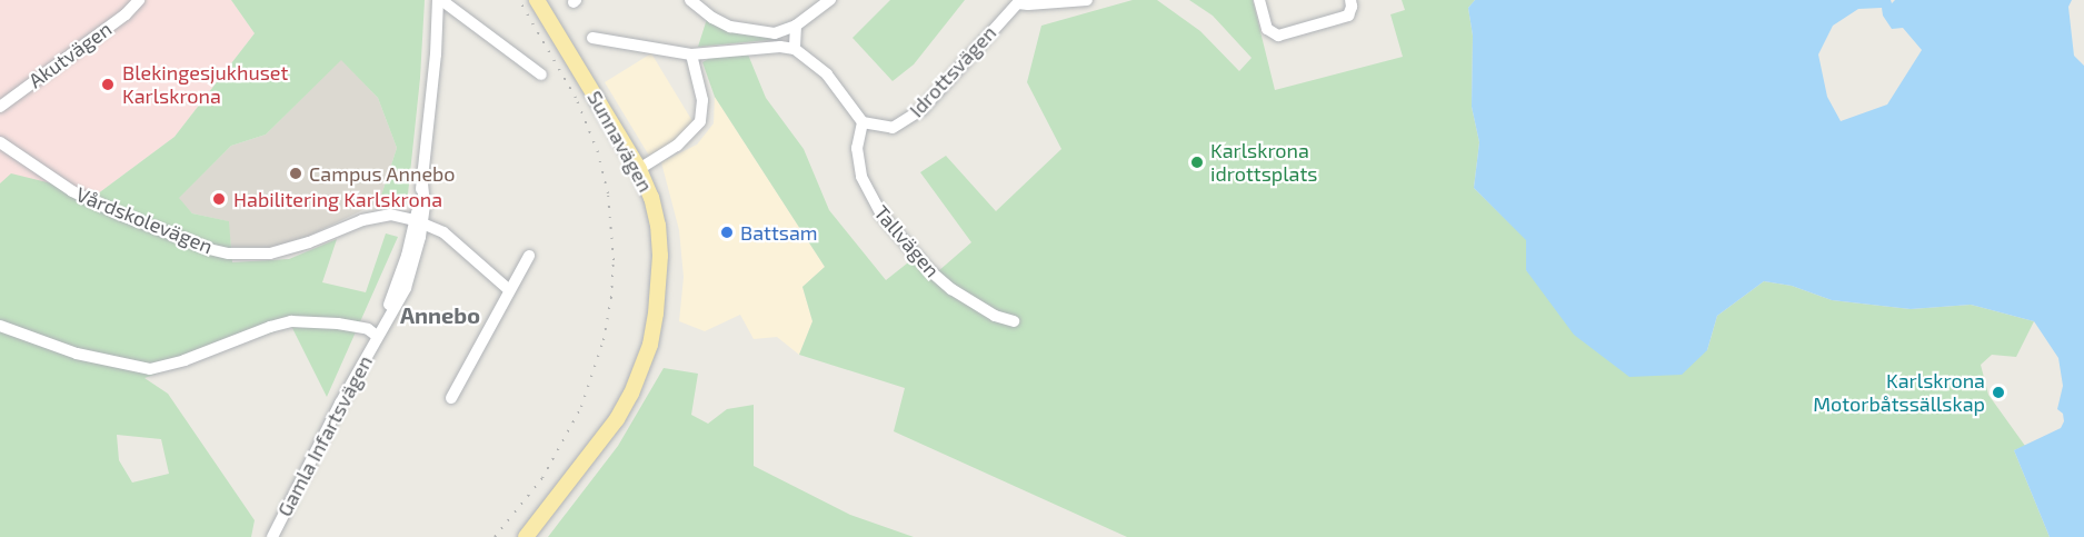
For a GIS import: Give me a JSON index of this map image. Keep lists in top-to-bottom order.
{
  "streets": {
    "main road": ["Sunnavägen"],
    "street": [
      "Akutvägen",
      "Idrottsvägen",
      "Vårdskolevägen",
      "Tallvägen",
      "Gamla Infartsvägen"
    ]
  },
  "crossings": [
    ["Idrottsvägen", "Tallvägen"],
    ["Vårdskolevägen", "Gamla Infartsvägen"]
  ],
  "districts": ["Annebo"],
  "places": [
    "Blekingesjukhuset Karlskrona",
    "Karlskrona idrottsplats",
    "Campus Annebo",
    "Habilitering Karlskrona",
    "Battsam",
    "Karlskrona Motorbåtssällskap"
  ]
}
